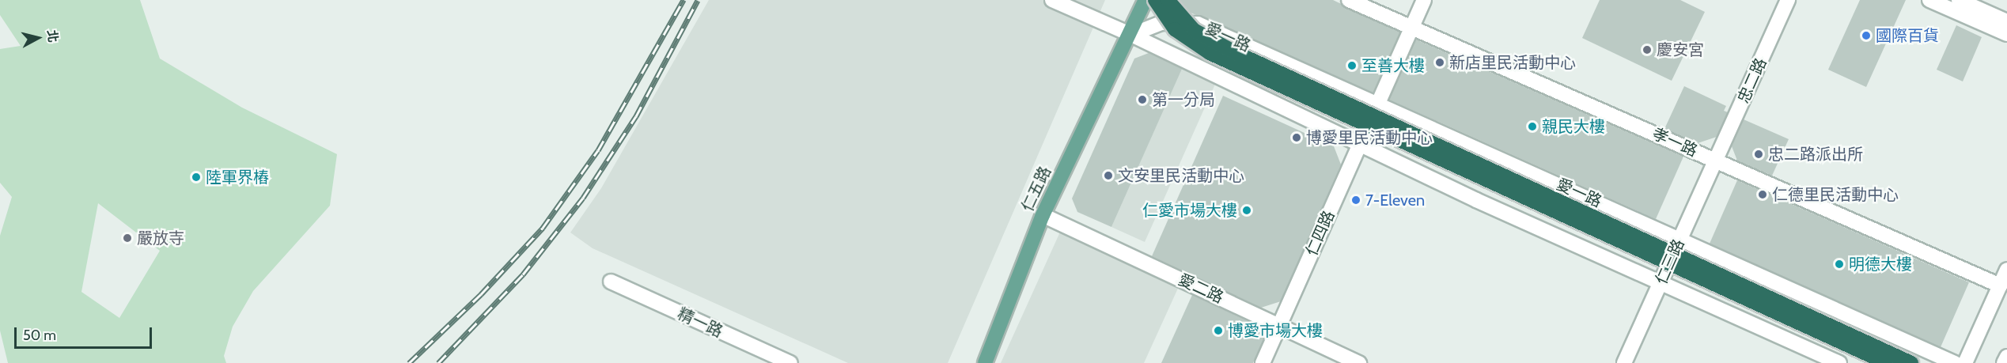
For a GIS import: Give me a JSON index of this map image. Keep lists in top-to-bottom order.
{
  "streets": {
    "main road": ["仁五路"],
    "street": [
      "愛一路",
      "忠二路",
      "孝一路",
      "仁四路",
      "仁三路",
      "愛二路",
      "精一路"
    ]
  },
  "crossings": [
    ["愛一路", "仁五路"],
    ["愛一路", "仁四路"],
    ["愛一路", "仁三路"],
    ["忠二路", "孝一路"],
    ["忠二路", "仁三路"],
    ["孝一路", "仁四路"],
    ["孝一路", "仁三路"],
    ["仁五路", "愛二路"],
    ["仁四路", "愛二路"]
  ],
  "places": [
    "國際百貨",
    "慶安宮",
    "新店里民活動中心",
    "至善大樓",
    "第一分局",
    "親民大樓",
    "博愛里民活動中心",
    "忠二路派出所",
    "文安里民活動中心",
    "陸軍界樁",
    "仁德里民活動中心",
    "7-Eleven",
    "仁愛市場大樓",
    "嚴放寺",
    "明德大樓",
    "博愛市場大樓"
  ],
  "scale_bar": "50 m",
  "north": "right"
}
